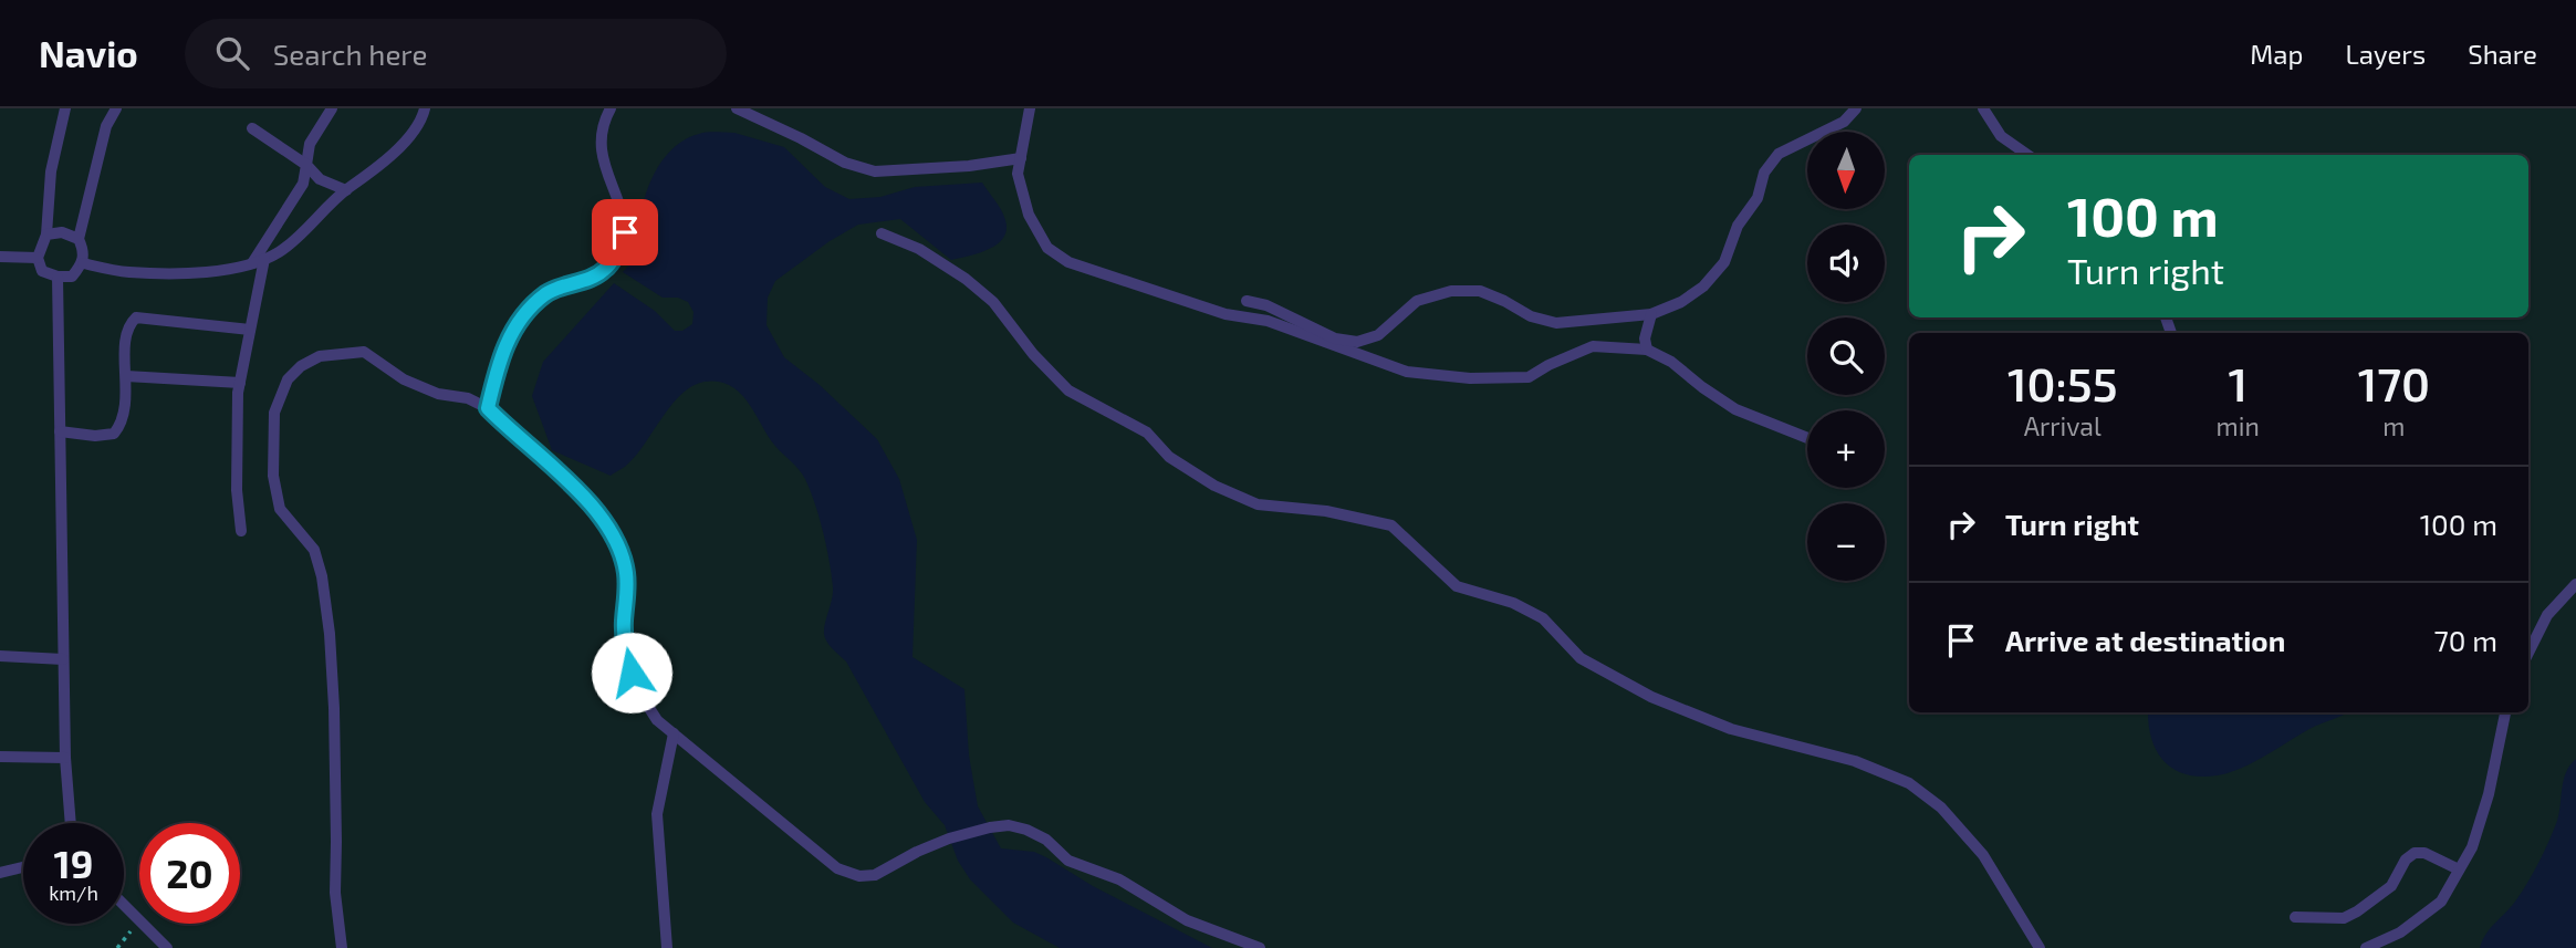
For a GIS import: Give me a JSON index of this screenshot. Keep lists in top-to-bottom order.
{
  "north": "bottom",
  "page": {
    "header": "Navio",
    "search": "Search here",
    "nav": ["Map", "Layers", "Share"],
    "map_buttons": ["+", "−"],
    "turn": ["100 m", "Turn right"],
    "eta": [
      "10:55",
      "Arrival",
      "1",
      "min",
      "170",
      "m"
    ],
    "list": [
      {
        "name": "Turn right",
        "value": "100 m"
      },
      {
        "name": "Arrive at destination",
        "value": "70 m"
      }
    ],
    "speed": "19 km/h",
    "limit": "20"
  }
}
